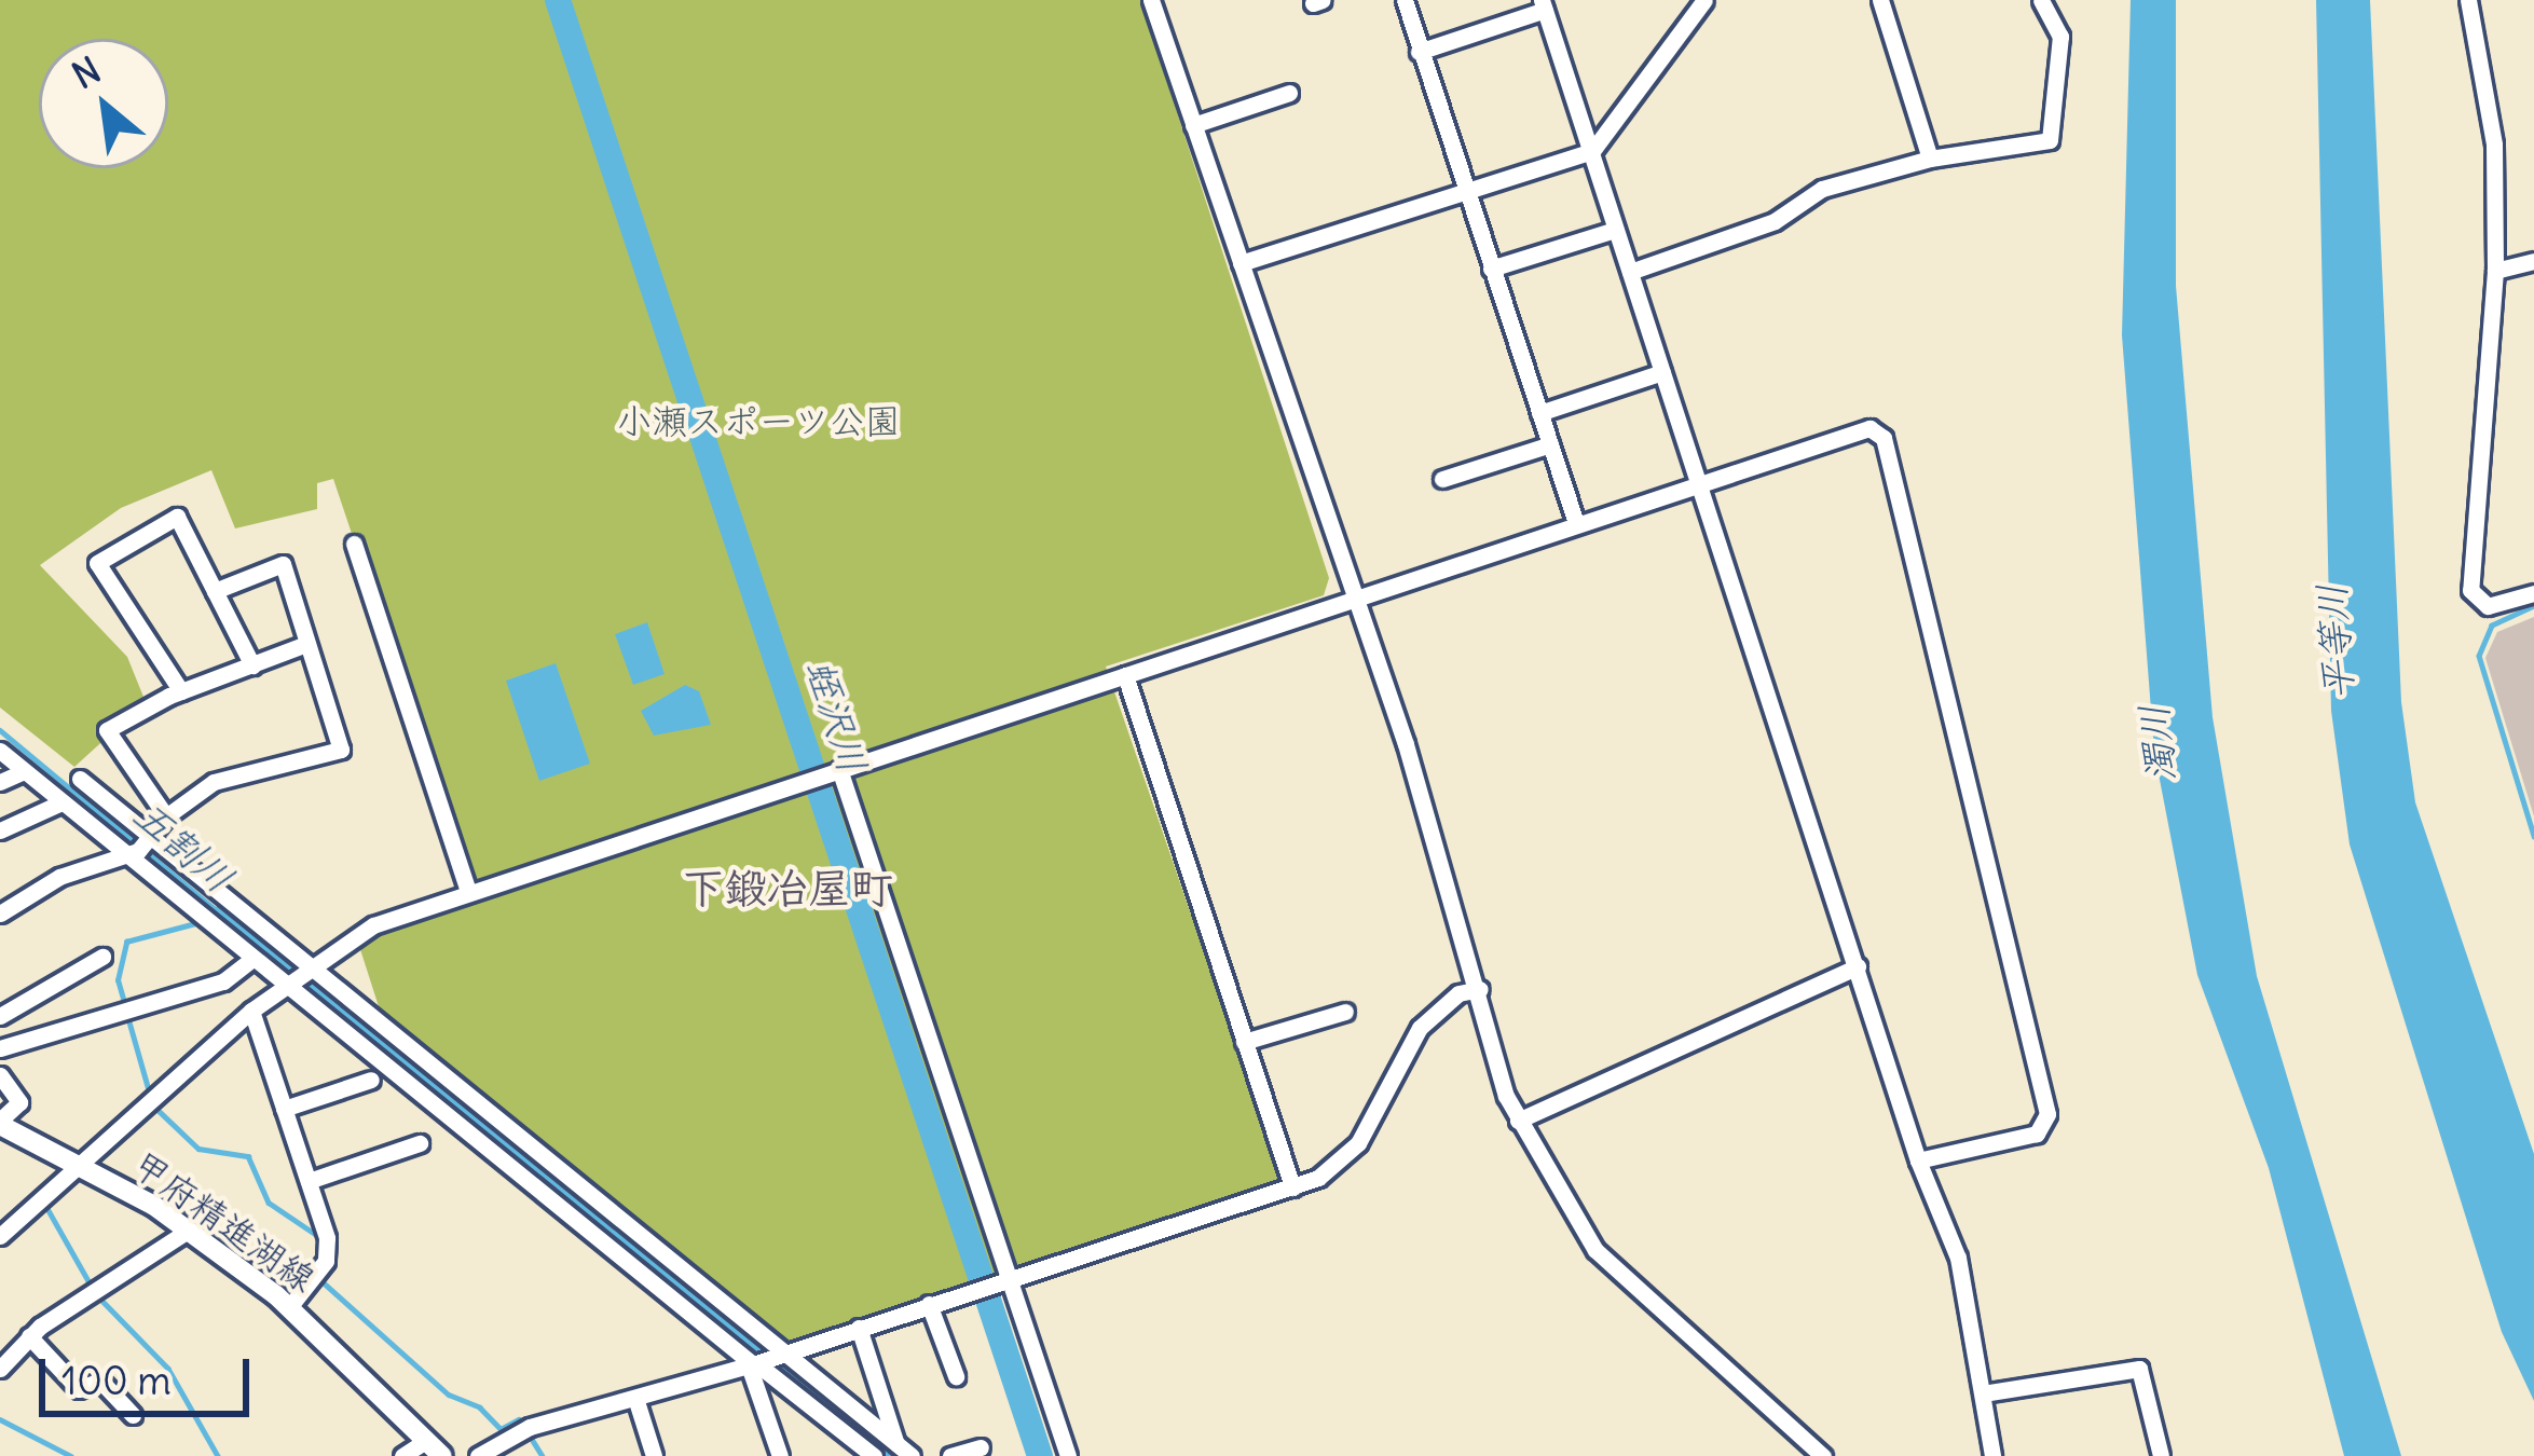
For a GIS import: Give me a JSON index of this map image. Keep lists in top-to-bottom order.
{
  "streets": {
    "main road": ["甲府精進湖線"]
  },
  "districts": ["下鍛冶屋町"],
  "water": [
    "平等川",
    "蛭沢川",
    "濁川",
    "五割川"
  ],
  "parks": ["小瀬スポーツ公園"],
  "scale_bar": "100 m",
  "north": "top left"
}
